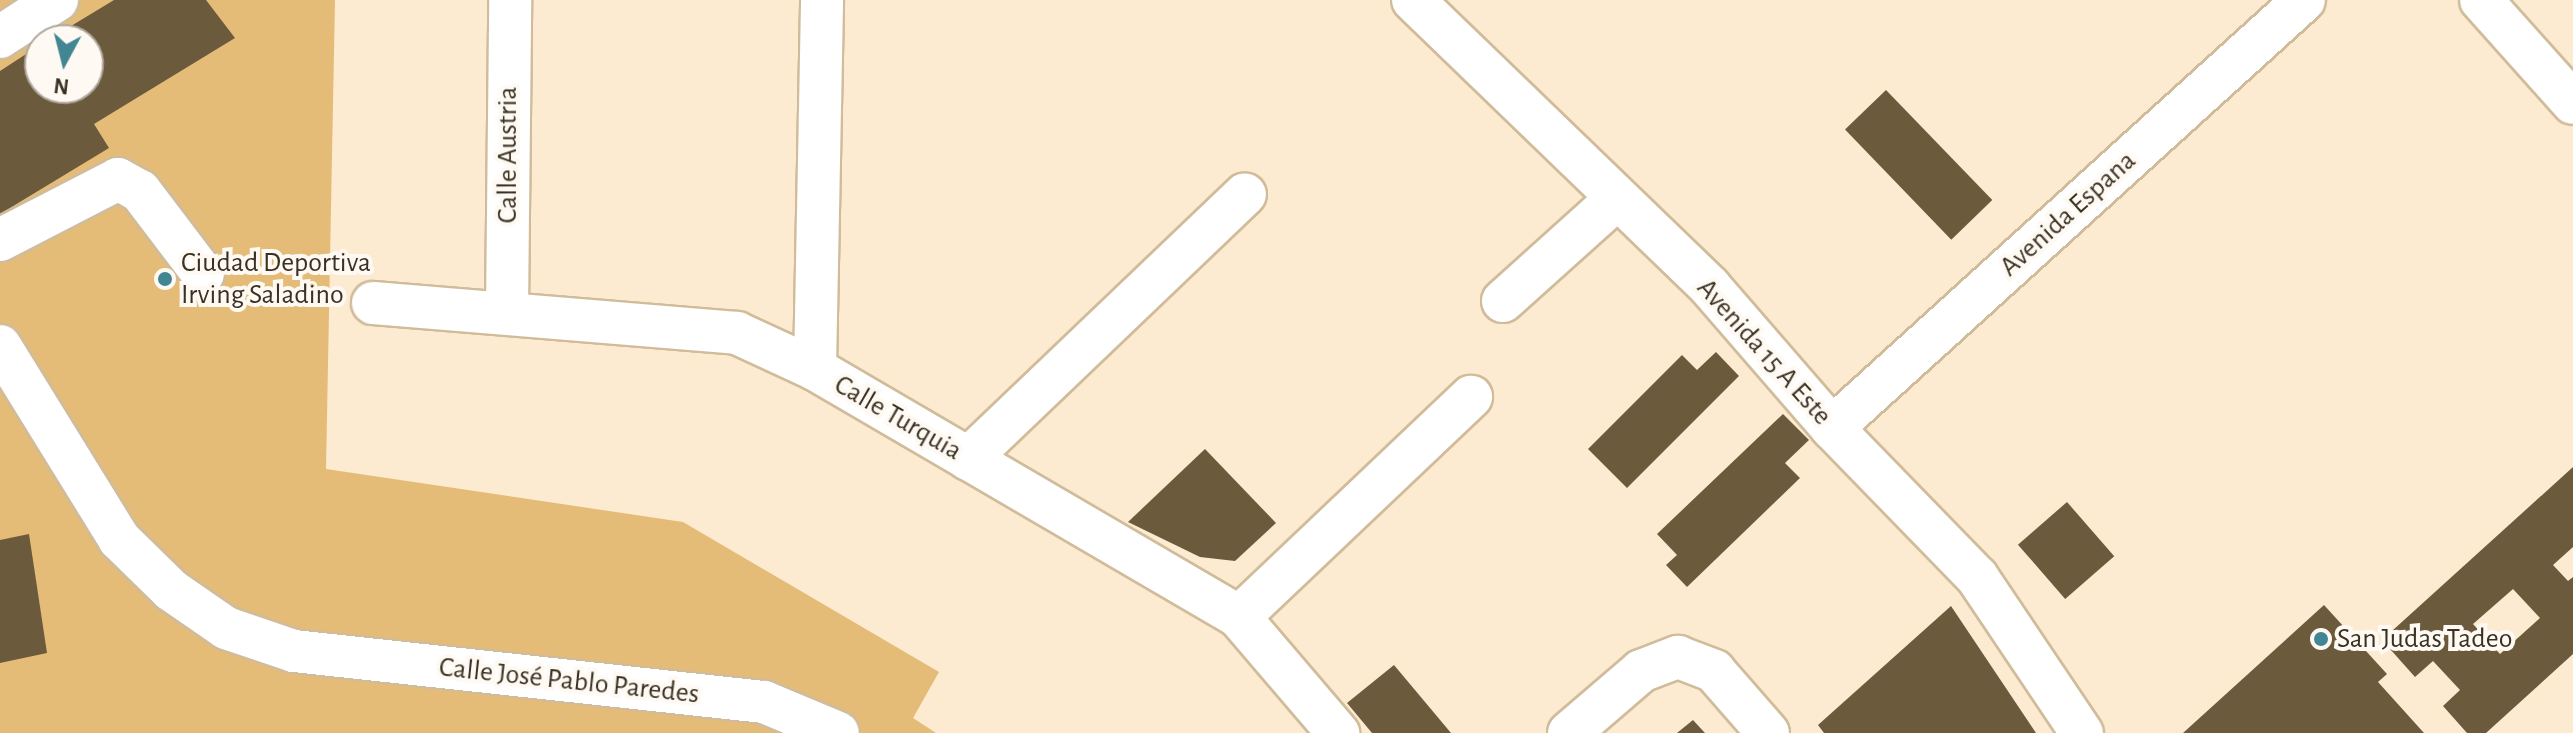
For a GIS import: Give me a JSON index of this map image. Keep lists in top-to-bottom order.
{
  "streets": {
    "street": [
      "Calle Austria",
      "Avenida Espana",
      "Avenida 15 A Este",
      "Calle Turquia",
      "Calle José Pablo Paredes"
    ]
  },
  "crossings": [
    ["Calle Austria", "Calle Turquia"],
    ["Avenida Espana", "Avenida 15 A Este"]
  ],
  "places": ["Ciudad Deportiva Irving Saladino", "San Judas Tadeo"],
  "north": "bottom"
}
